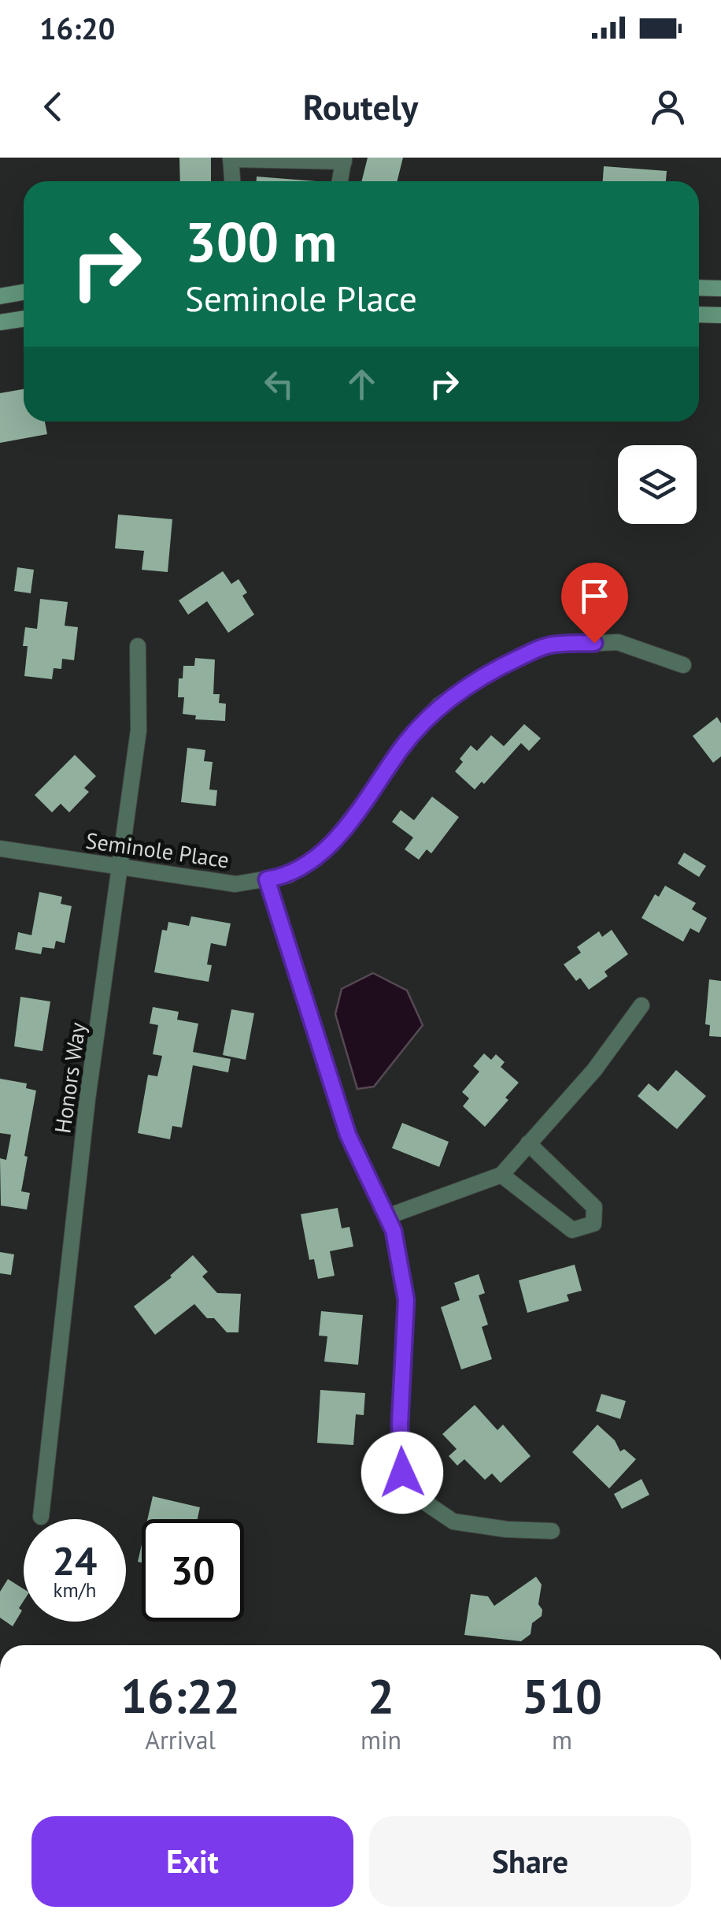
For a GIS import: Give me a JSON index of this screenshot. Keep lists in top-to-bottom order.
{
  "streets": {
    "street": ["Seminole Place", "Honors Way"]
  },
  "crossings": [
    ["Seminole Place", "Honors Way"]
  ],
  "page": {
    "status": "16:20",
    "header": "Routely",
    "turn": ["300 m", "Seminole Place"],
    "speed": "24 km/h",
    "limit": "30",
    "eta": [
      "16:22",
      "Arrival",
      "2",
      "min",
      "510",
      "m"
    ],
    "buttons": ["Exit", "Share"]
  }
}
